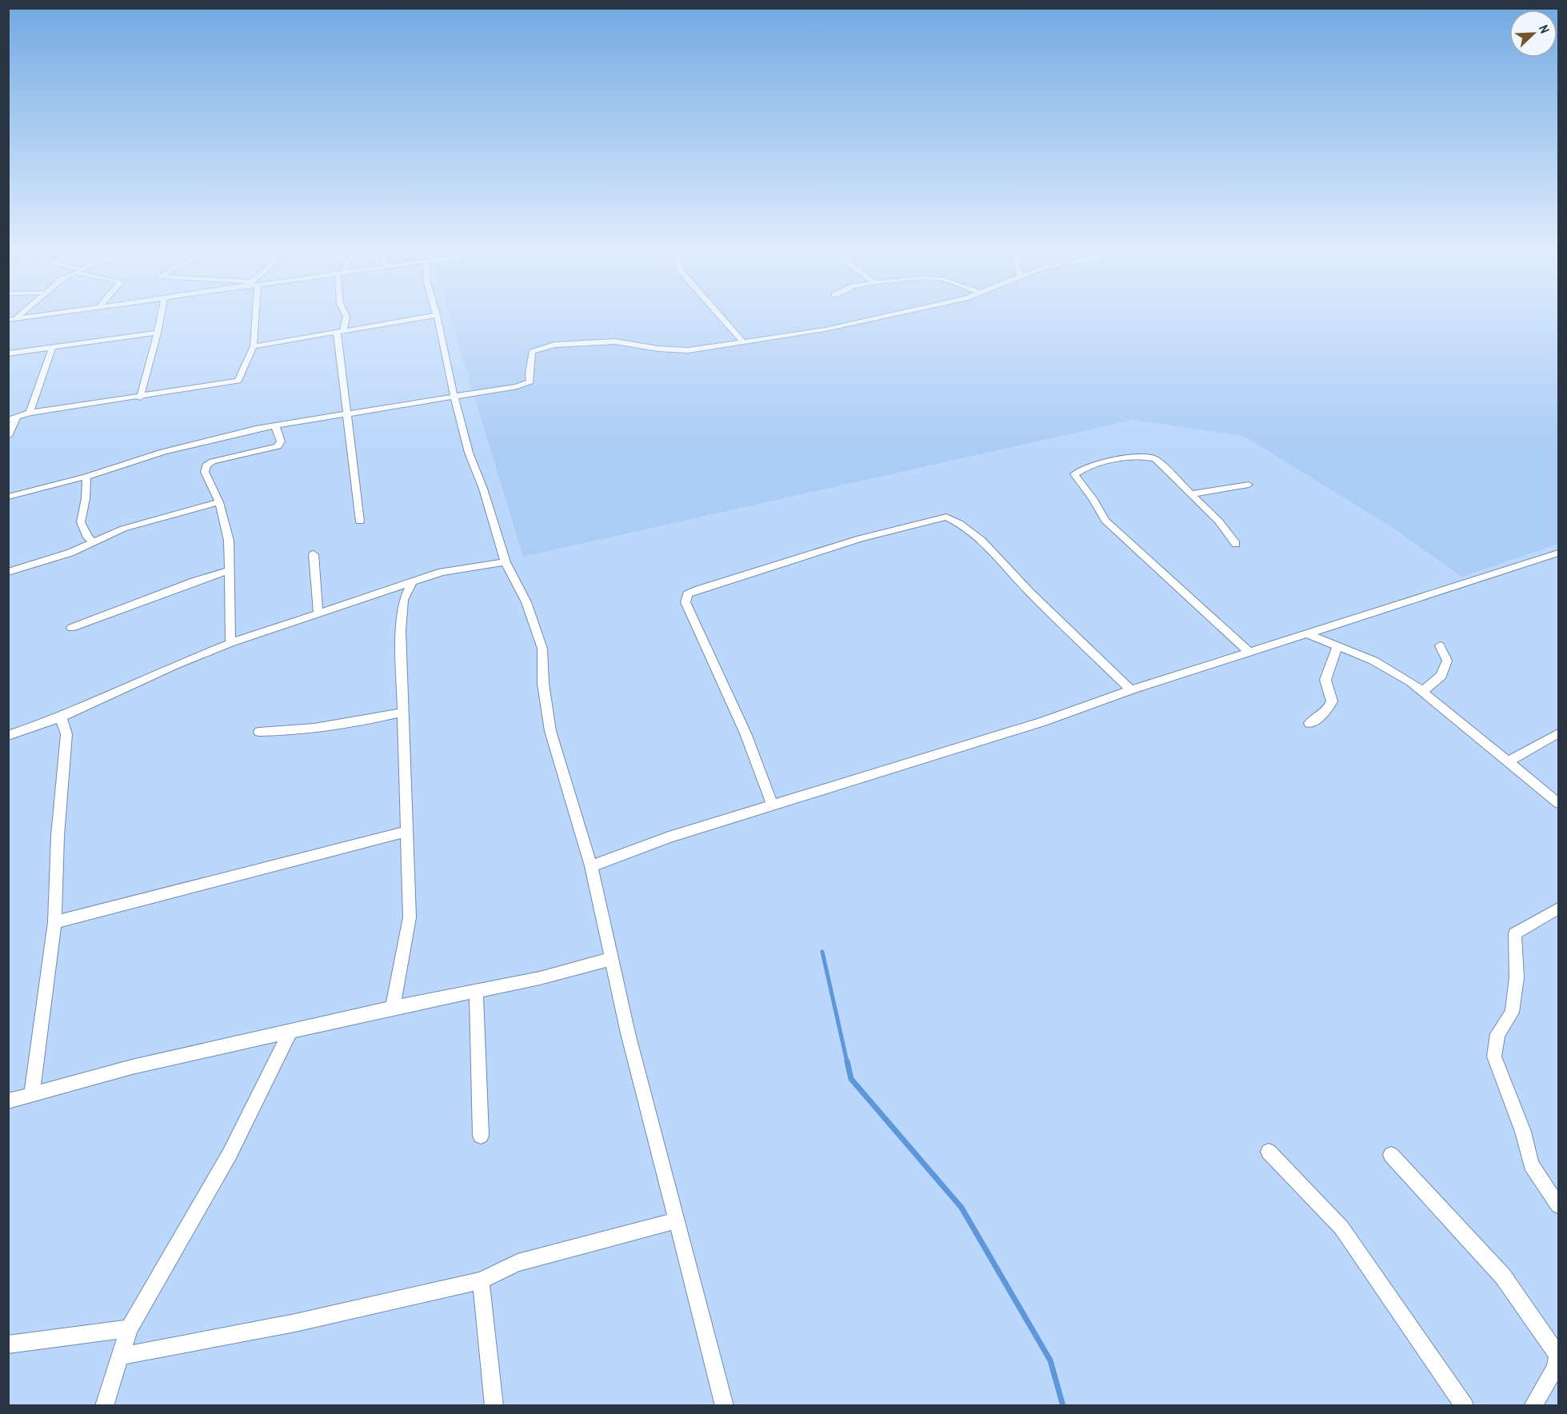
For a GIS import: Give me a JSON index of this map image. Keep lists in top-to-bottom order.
{
  "north": "top right"
}
